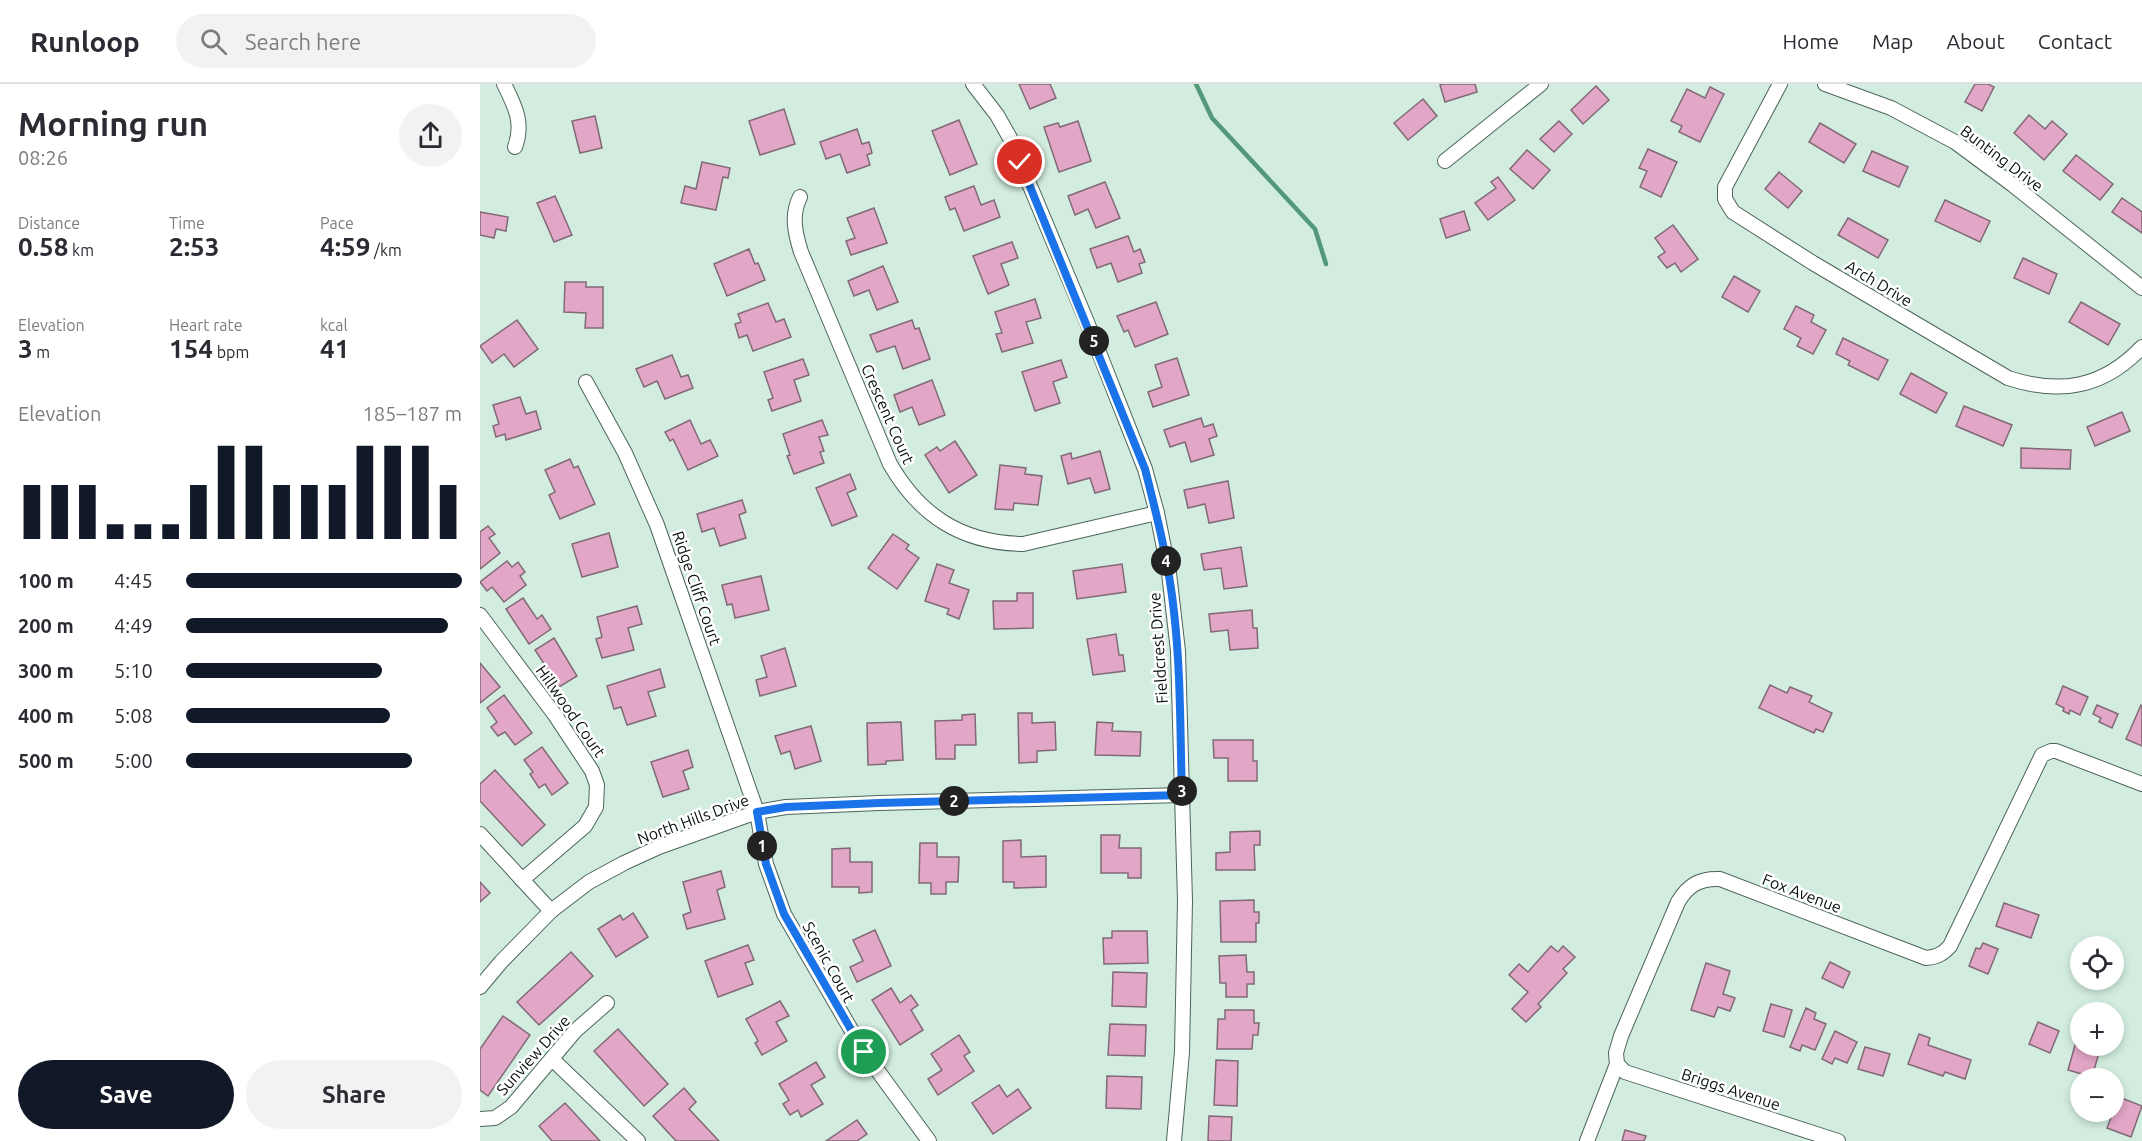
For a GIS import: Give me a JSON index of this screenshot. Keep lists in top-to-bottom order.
{
  "streets": {
    "street": [
      "Bunting Drive",
      "Arch Drive",
      "Crescent Court",
      "Ridge Cliff Court",
      "Fieldcrest Drive",
      "Hillwood Court",
      "North Hills Drive",
      "Fox Avenue",
      "Scenic Court",
      "Sunview Drive",
      "Briggs Avenue"
    ]
  },
  "crossings": [
    ["Crescent Court", "Fieldcrest Drive"],
    ["Ridge Cliff Court", "North Hills Drive"],
    ["Ridge Cliff Court", "Scenic Court"],
    ["Fieldcrest Drive", "North Hills Drive"],
    ["North Hills Drive", "Scenic Court"],
    ["Fox Avenue", "Briggs Avenue"]
  ],
  "page": {
    "header": "Runloop",
    "search": "Search here",
    "nav": [
      "Home",
      "Map",
      "About",
      "Contact"
    ],
    "heading": ["Morning run", "08:26"],
    "stats": [
      ["Distance", "0.58 km"],
      ["Time", "2:53"],
      ["Pace", "4:59 /km"],
      ["Elevation", "3 m"],
      ["Heart rate", "154 bpm"],
      ["kcal", "41"]
    ],
    "pins": [
      "5",
      "4",
      "3",
      "2",
      "1"
    ],
    "chart": ["Elevation", "185–187 m"],
    "list": [
      {
        "name": "100 m",
        "note": "4:45"
      },
      {
        "name": "200 m",
        "note": "4:49"
      },
      {
        "name": "300 m",
        "note": "5:10"
      },
      {
        "name": "400 m",
        "note": "5:08"
      },
      {
        "name": "500 m",
        "note": "5:00"
      }
    ],
    "map_buttons": ["+", "−"],
    "buttons": ["Save", "Share"]
  }
}
